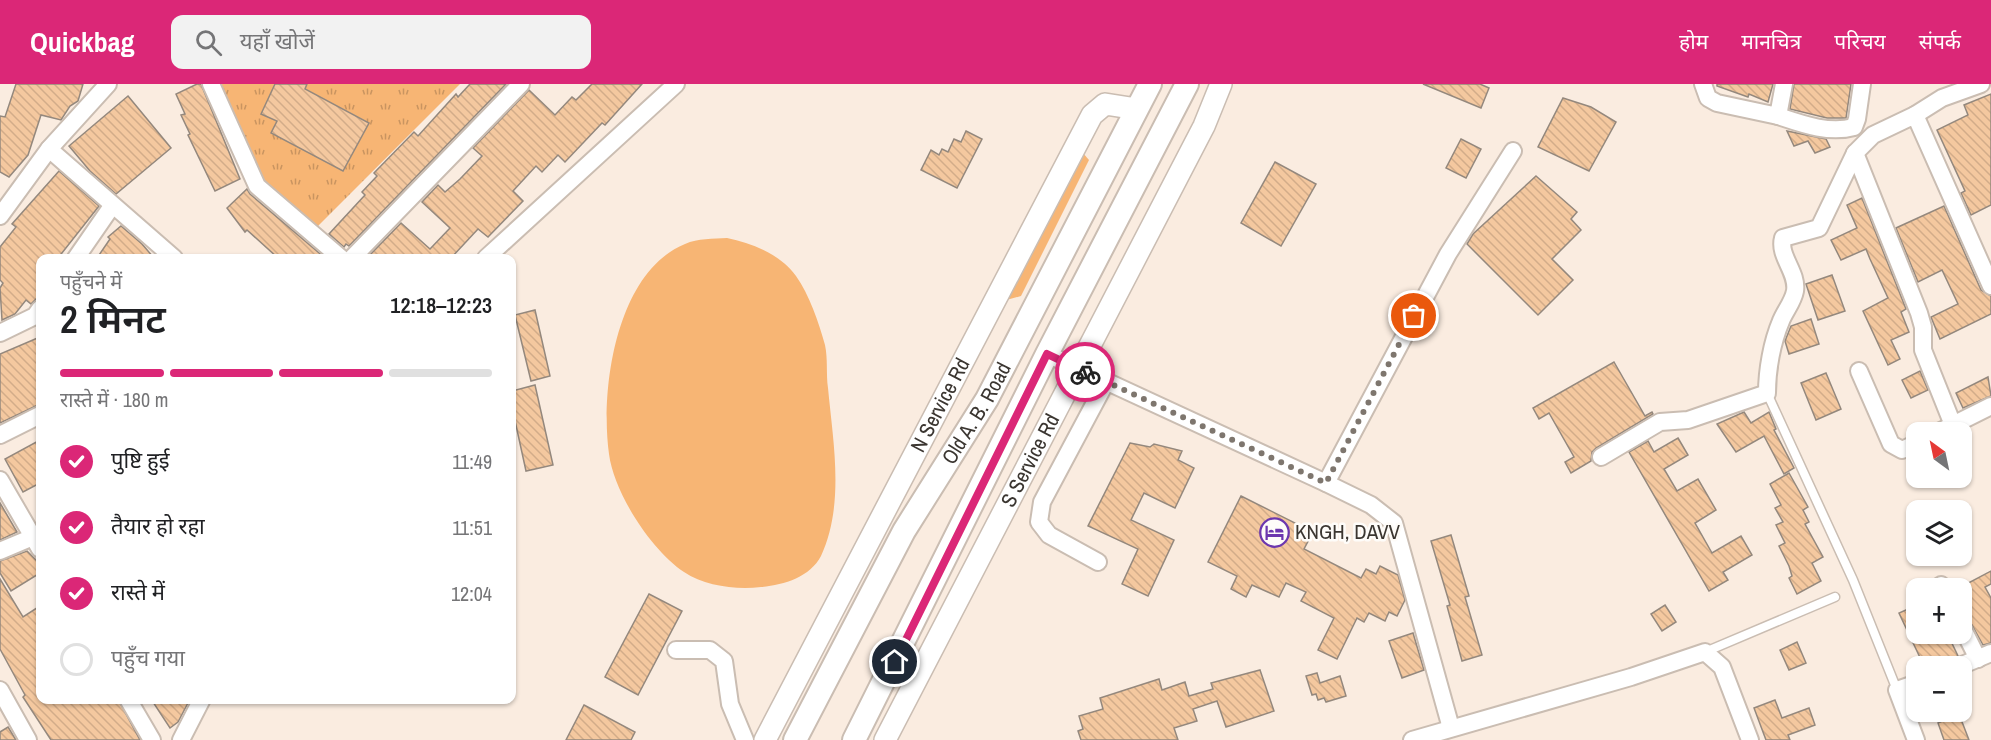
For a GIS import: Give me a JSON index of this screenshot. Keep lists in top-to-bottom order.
{
  "streets": {
    "main road": ["Old A. B. Road"],
    "street": ["N Service Rd", "S Service Rd"]
  },
  "crossings": [
    ["N Service Rd", "Old A. B. Road"]
  ],
  "places": {
    "hotel": ["KNGH, DAVV"]
  },
  "north": "top left",
  "page": {
    "header": "Quickbag",
    "search": "यहाँ खोजें",
    "nav": [
      "होम",
      "मानचित्र",
      "परिचय",
      "संपर्क"
    ],
    "heading": ["2 मिनट", "पहुँचने में", "12:18–12:23"],
    "bar": "रास्ते में · 180 m",
    "map_buttons": ["+", "−"],
    "list": [
      ["पुष्टि हुई", "11:49"],
      ["तैयार हो रहा", "11:51"],
      ["रास्ते में", "12:04"],
      "पहुँच गया"
    ]
  }
}
